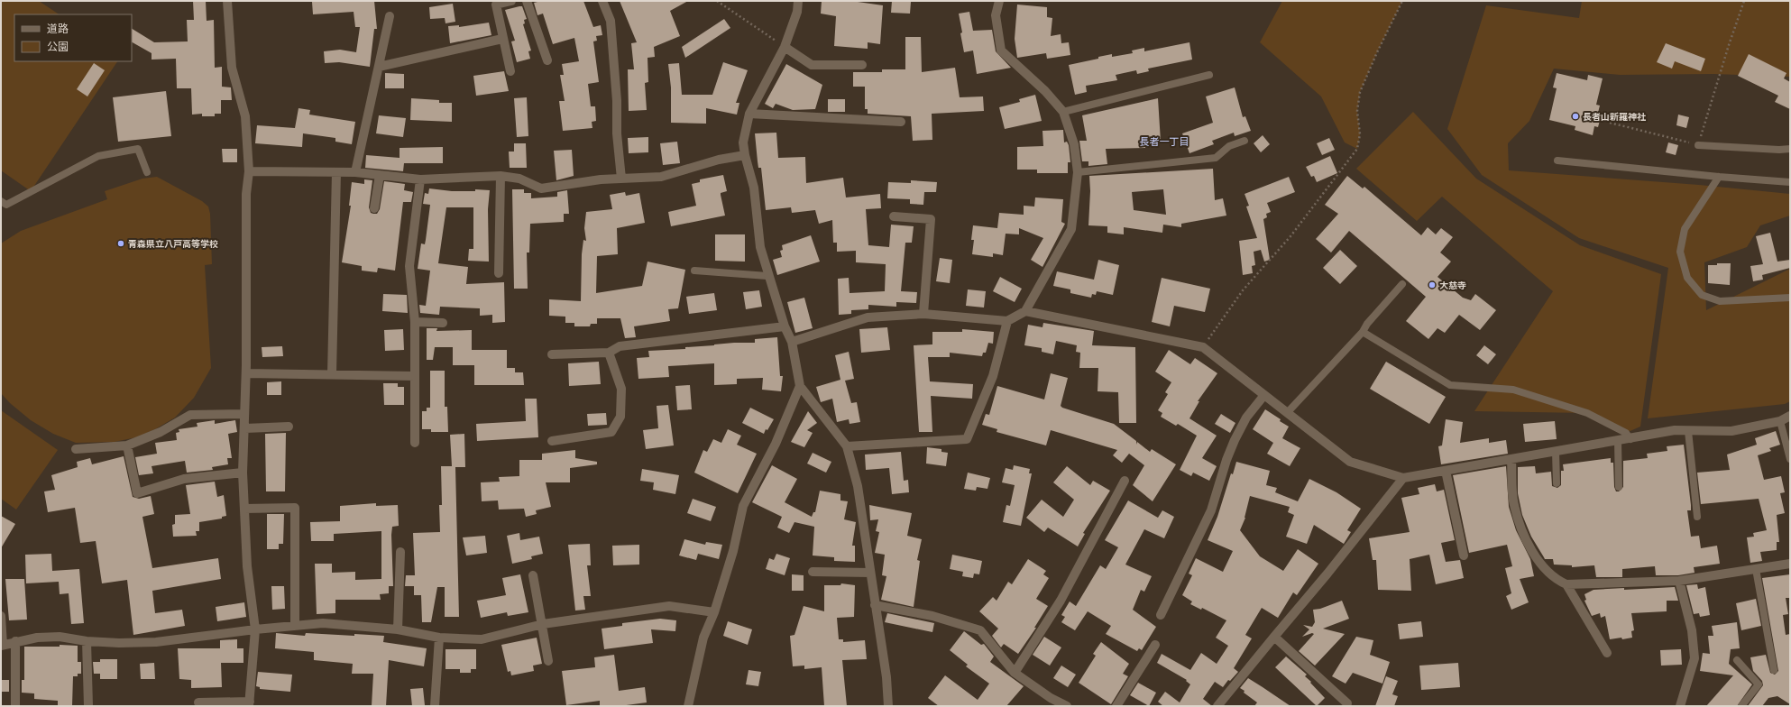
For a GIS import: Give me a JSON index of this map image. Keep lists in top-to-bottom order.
{
  "districts": ["長者一丁目"],
  "places": ["長者山新羅神社", "青森県立八戸高等学校", "大慈寺"],
  "legend": ["道路", "公園"]
}
